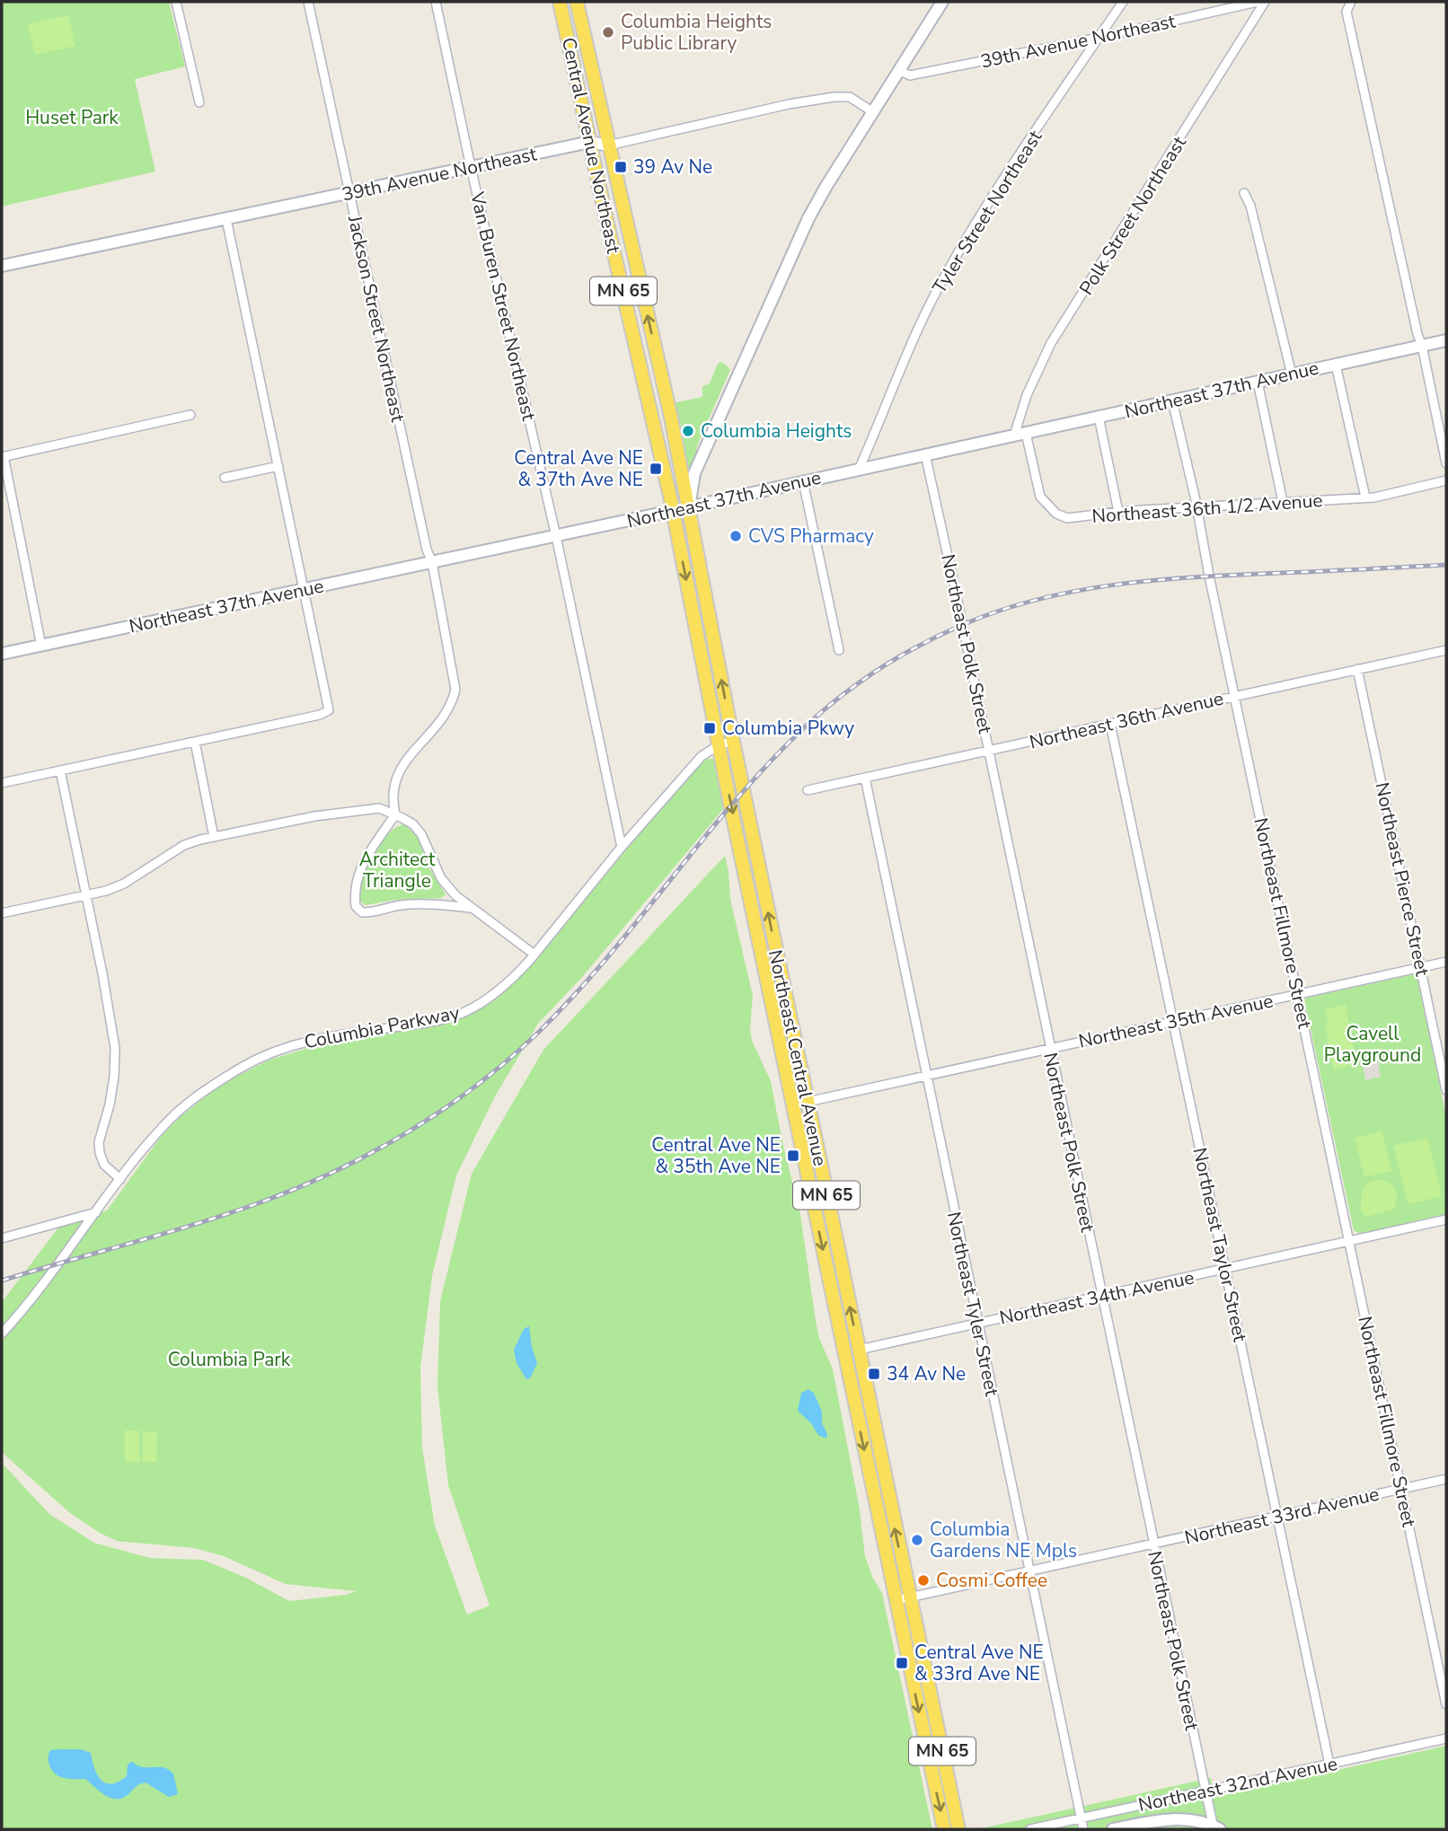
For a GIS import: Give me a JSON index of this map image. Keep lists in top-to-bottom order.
{
  "streets": {
    "main road": ["Central Avenue Northeast", "MN 65", "Northeast Central Avenue"],
    "street": [
      "39th Avenue Northeast",
      "Tyler Street Northeast",
      "Polk Street Northeast",
      "Van Buren Street Northeast",
      "Jackson Street Northeast",
      "Northeast 37th Avenue",
      "Northeast 36th 1/2 Avenue",
      "Northeast Polk Street",
      "Northeast 36th Avenue",
      "Northeast Pierce Street",
      "Northeast Fillmore Street",
      "Northeast 35th Avenue",
      "Columbia Parkway",
      "Northeast Taylor Street",
      "Northeast 34th Avenue",
      "Northeast Tyler Street",
      "Northeast 33rd Avenue",
      "Northeast 32nd Avenue"
    ]
  },
  "crossings": [
    ["39th Avenue Northeast", "Central Avenue Northeast"],
    ["39th Avenue Northeast", "Tyler Street Northeast"],
    ["39th Avenue Northeast", "Van Buren Street Northeast"],
    ["39th Avenue Northeast", "Jackson Street Northeast"],
    ["Central Avenue Northeast", "Northeast 37th Avenue"],
    ["Central Avenue Northeast", "Northeast Central Avenue"],
    ["Tyler Street Northeast", "Northeast 37th Avenue"],
    ["Polk Street Northeast", "Northeast 37th Avenue"],
    ["Polk Street Northeast", "Northeast 36th 1/2 Avenue"],
    ["Van Buren Street Northeast", "Northeast 37th Avenue"],
    ["Van Buren Street Northeast", "Columbia Parkway"],
    ["Jackson Street Northeast", "Northeast 37th Avenue"],
    ["Northeast 37th Avenue", "Northeast 36th 1/2 Avenue"],
    ["Northeast 37th Avenue", "Northeast Polk Street"],
    ["Northeast 37th Avenue", "Northeast Fillmore Street"],
    ["Northeast 37th Avenue", "Northeast Central Avenue"],
    ["Northeast 36th 1/2 Avenue", "Northeast Fillmore Street"],
    ["Northeast Polk Street", "Northeast 36th Avenue"],
    ["Northeast Polk Street", "Northeast 35th Avenue"],
    ["Northeast Polk Street", "Northeast 34th Avenue"],
    ["Northeast Polk Street", "Northeast 33rd Avenue"],
    ["Northeast Polk Street", "Northeast 32nd Avenue"],
    ["Northeast 36th Avenue", "Northeast Pierce Street"],
    ["Northeast 36th Avenue", "Northeast Fillmore Street"],
    ["Northeast 36th Avenue", "Northeast Taylor Street"],
    ["Northeast 36th Avenue", "Northeast Tyler Street"],
    ["Northeast Pierce Street", "Northeast 35th Avenue"],
    ["Northeast Fillmore Street", "Northeast 35th Avenue"],
    ["Northeast Fillmore Street", "Northeast 34th Avenue"],
    ["Northeast Fillmore Street", "Northeast 33rd Avenue"],
    ["Northeast 35th Avenue", "Northeast Central Avenue"],
    ["Northeast 35th Avenue", "Northeast Taylor Street"],
    ["Northeast 35th Avenue", "Northeast Tyler Street"],
    ["Columbia Parkway", "Northeast Central Avenue"],
    ["Northeast Central Avenue", "Northeast 34th Avenue"],
    ["Northeast Central Avenue", "Northeast 33rd Avenue"],
    ["Northeast Taylor Street", "Northeast 34th Avenue"],
    ["Northeast Taylor Street", "Northeast 33rd Avenue"],
    ["Northeast Taylor Street", "Northeast 32nd Avenue"],
    ["Northeast 34th Avenue", "Northeast Tyler Street"],
    ["Northeast Tyler Street", "Northeast 33rd Avenue"],
    ["Northeast Tyler Street", "Northeast 32nd Avenue"]
  ],
  "parks": [
    "Huset Park",
    "Architect Triangle",
    "Cavell Playground",
    "Columbia Park"
  ],
  "places": {
    "other": [
      "Columbia Heights Public Library",
      "Columbia Heights",
      "CVS Pharmacy",
      "Columbia Gardens NE Mpls",
      "Cosmi Coffee"
    ],
    "transit": [
      "39 Av Ne",
      "Central Ave NE & 37th Ave NE",
      "Columbia Pkwy",
      "Central Ave NE & 35th Ave NE",
      "34 Av Ne",
      "Central Ave NE & 33rd Ave NE"
    ]
  }
}
